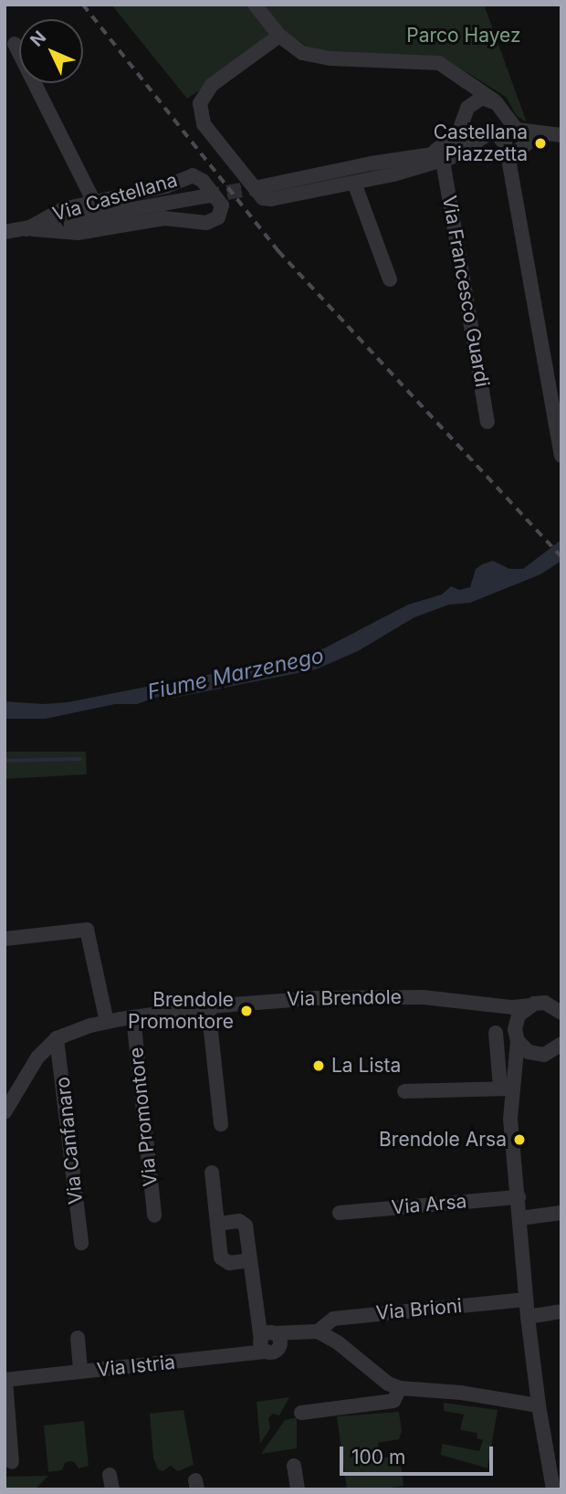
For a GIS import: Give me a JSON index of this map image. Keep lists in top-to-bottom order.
{
  "streets": {
    "street": [
      "Via Castellana",
      "Via Francesco Guardi",
      "Via Brendole",
      "Via Promontore",
      "Via Canfanaro",
      "Via Arsa",
      "Via Brioni",
      "Via Istria"
    ]
  },
  "crossings": [
    ["Via Brendole", "Via Promontore"],
    ["Via Brendole", "Via Canfanaro"],
    ["Via Brioni", "Via Istria"]
  ],
  "water": ["Fiume Marzenego"],
  "parks": ["Parco Hayez"],
  "places": [
    "Castellana Piazzetta",
    "Brendole Promontore",
    "La Lista",
    "Brendole Arsa"
  ],
  "scale_bar": "100 m",
  "north": "top left"
}
